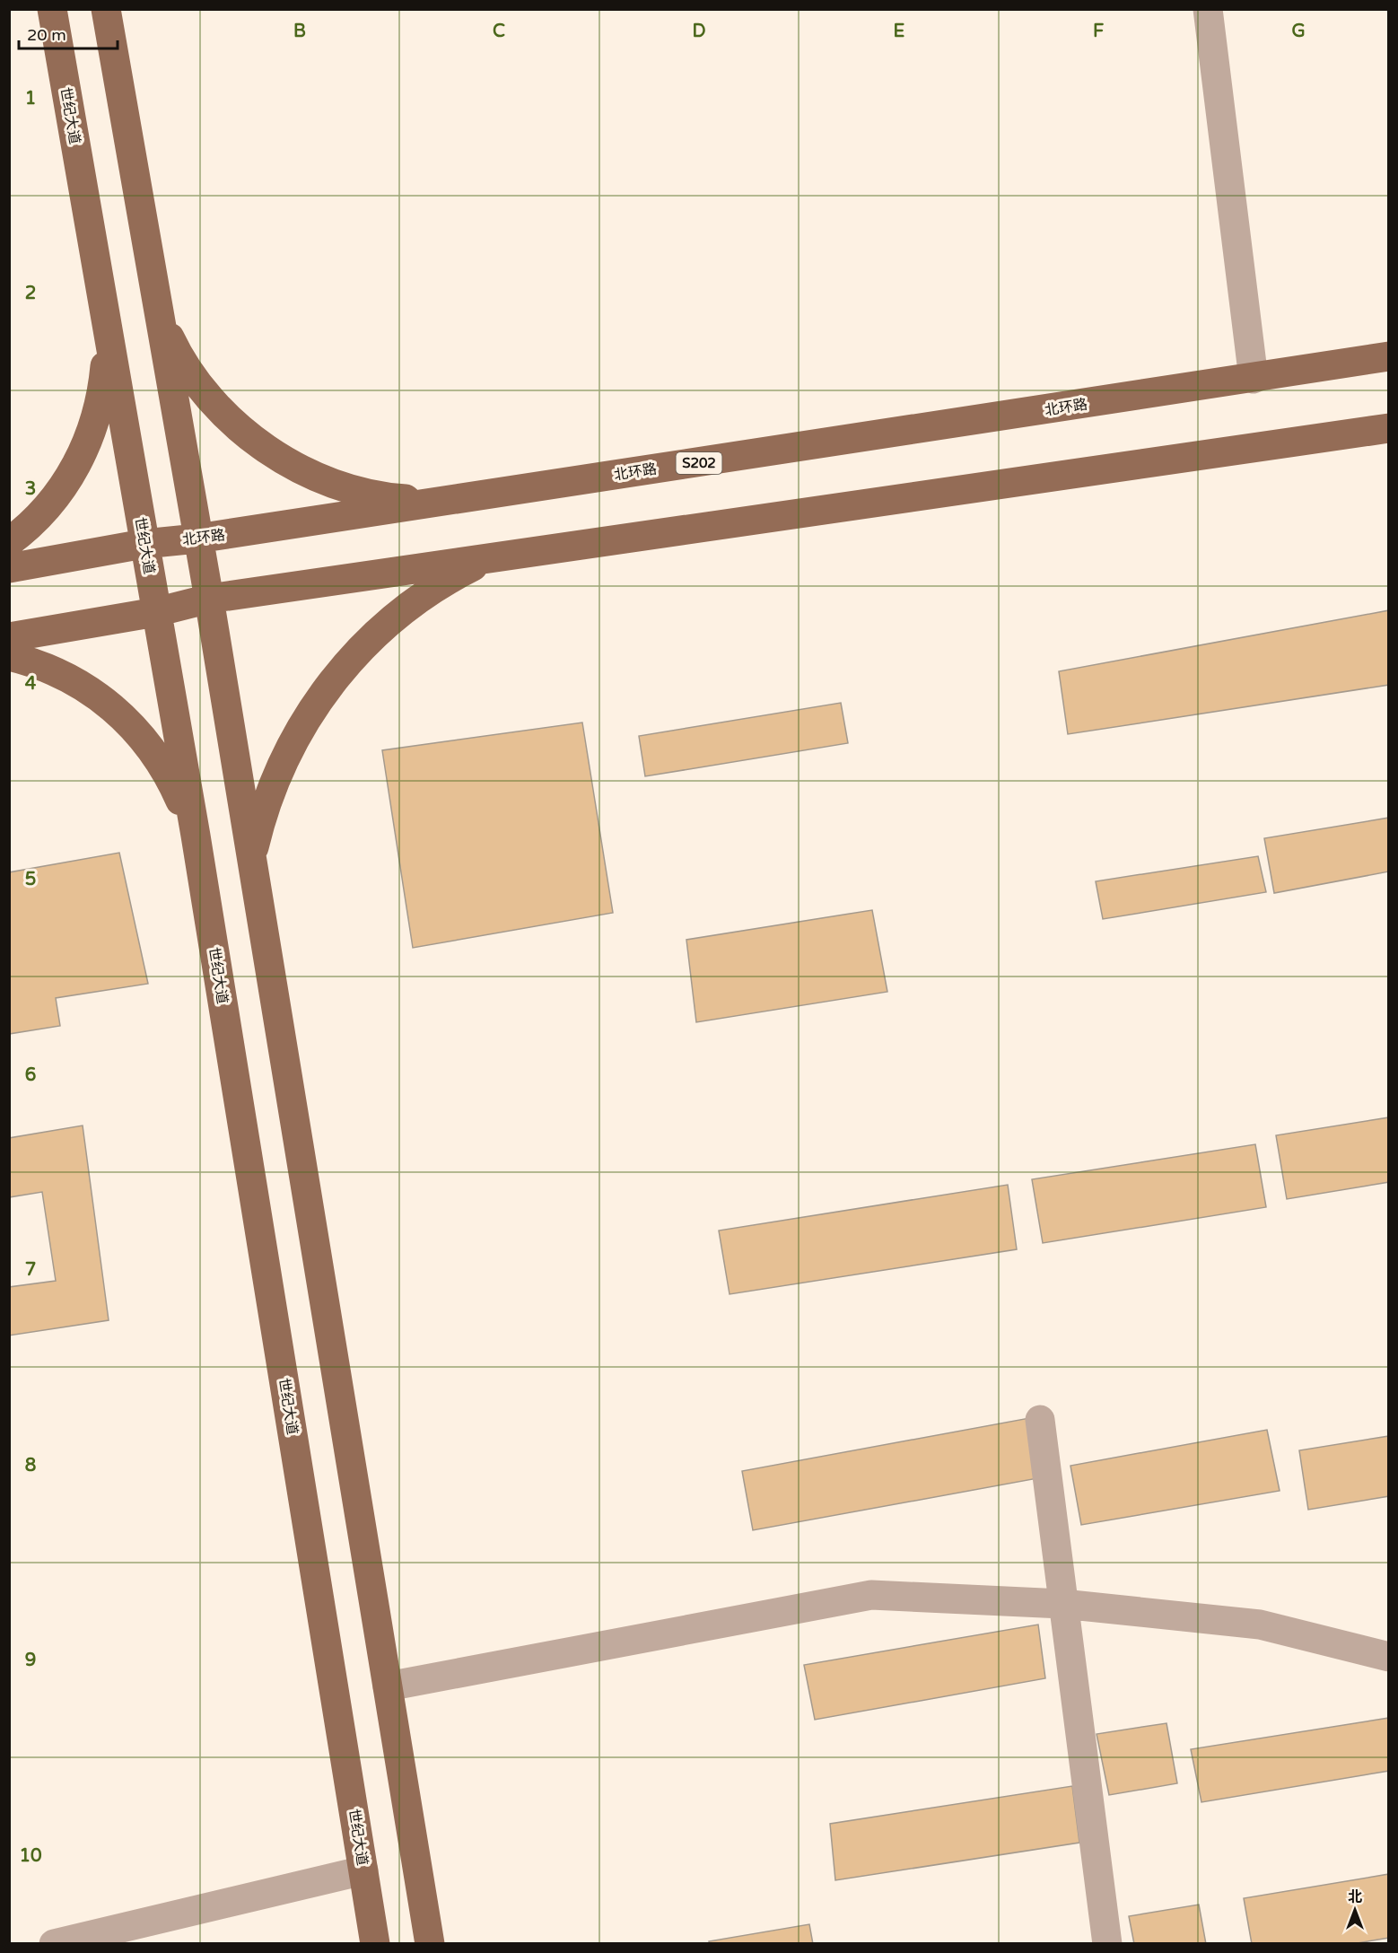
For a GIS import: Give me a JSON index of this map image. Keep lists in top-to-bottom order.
{
  "streets": {
    "main road": ["世纪大道", "北环路", "S202"]
  },
  "crossings": [
    ["世纪大道", "北环路"]
  ],
  "scale_bar": "20 m",
  "north": "top",
  "grid": {
    "columns": [
      "B",
      "C",
      "D",
      "E",
      "F",
      "G"
    ],
    "rows": [
      "1",
      "2",
      "3",
      "4",
      "5",
      "6",
      "7",
      "8",
      "9",
      "10"
    ]
  }
}
